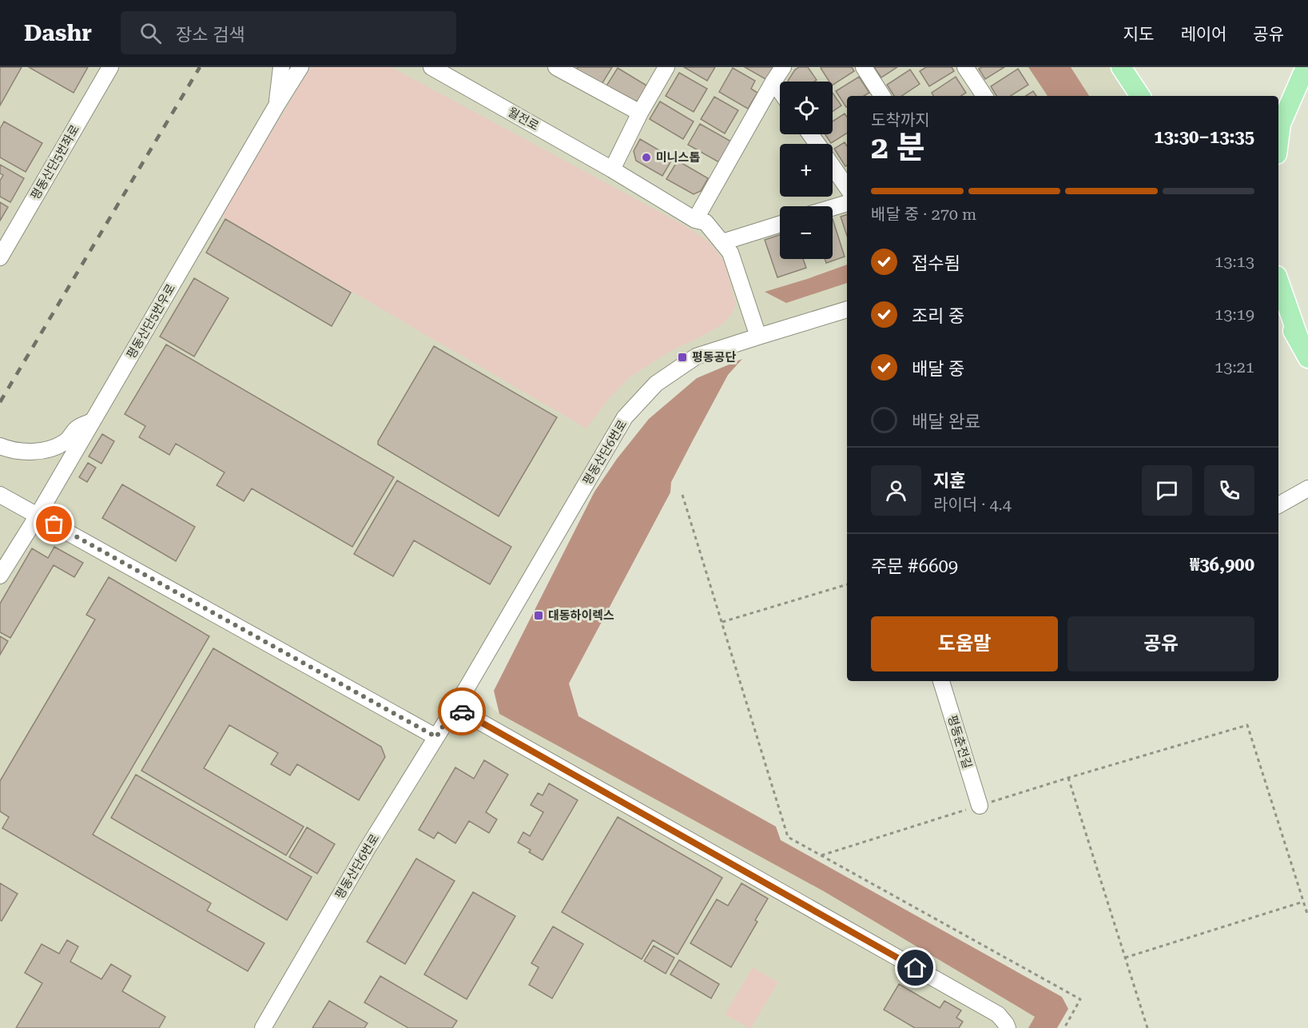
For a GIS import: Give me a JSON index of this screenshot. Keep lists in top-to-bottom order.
{
  "streets": {
    "street": [
      "월전로",
      "평동산단5번좌로",
      "평동산단5번우로",
      "평동산단6번로",
      "평동춘전길"
    ]
  },
  "crossings": [
    ["월전로", "평동산단6번로"]
  ],
  "places": {
    "other": ["미니스톱"],
    "transit": ["평동공단", "대동하이렉스"]
  },
  "page": {
    "header": "Dashr",
    "search": "장소 검색",
    "nav": ["지도", "레이어", "공유"],
    "map_buttons": ["+", "−"],
    "heading": ["2 분", "도착까지", "13:30–13:35"],
    "panel": [
      "지훈",
      "라이더 · 4.4",
      "주문 #6609",
      "₩36,900"
    ],
    "bar": "배달 중 · 270 m",
    "list": [
      ["접수됨", "13:13"],
      ["조리 중", "13:19"],
      ["배달 중", "13:21"],
      "배달 완료"
    ],
    "buttons": ["도움말", "공유"]
  }
}
